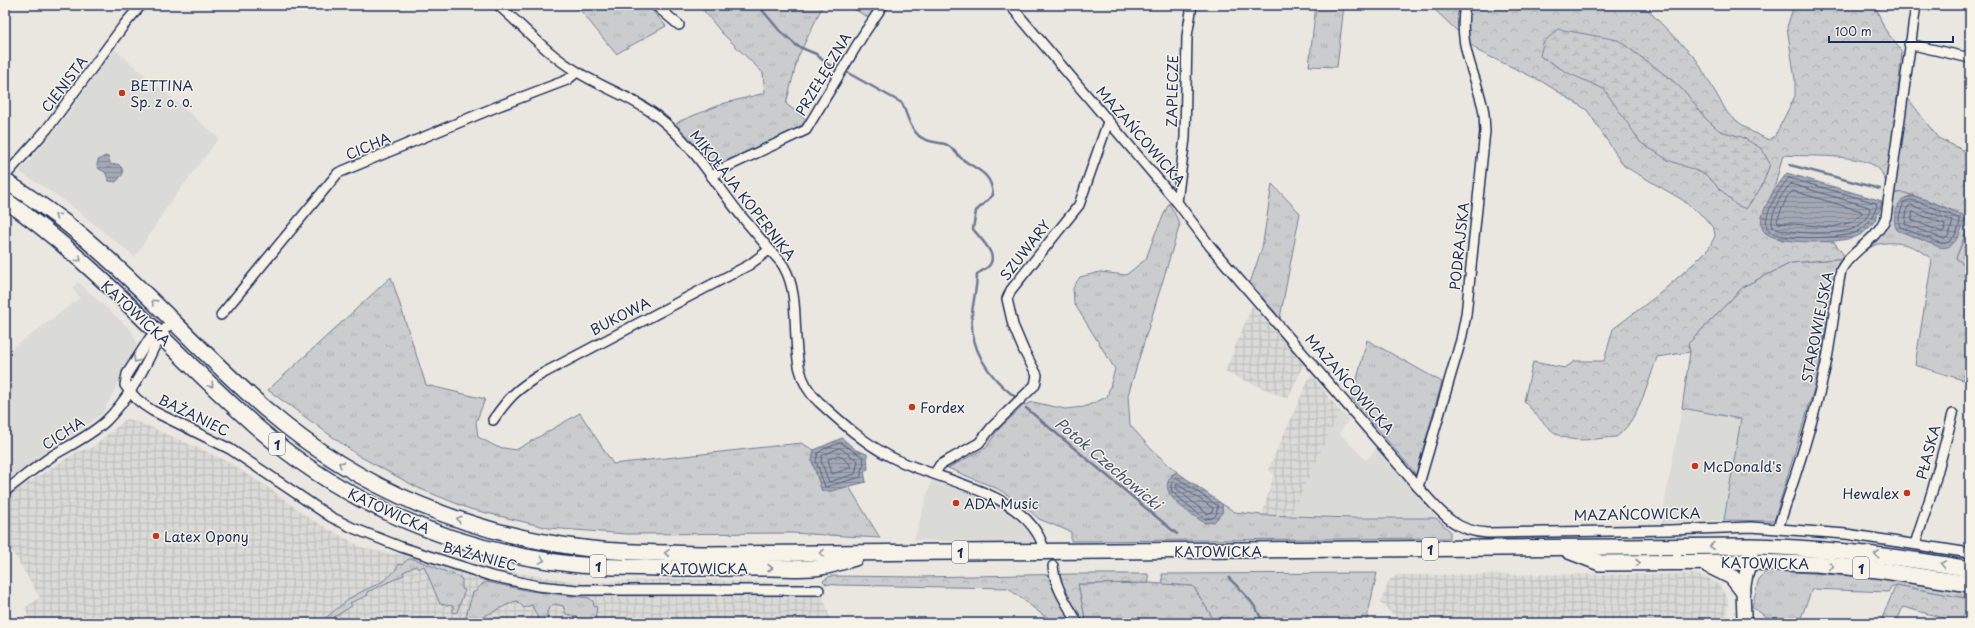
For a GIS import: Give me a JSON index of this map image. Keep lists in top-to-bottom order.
{
  "streets": {
    "main road": ["KATOWICKA", "1"],
    "street": [
      "PRZEŁĘCZNA",
      "CIENISTA",
      "ZAPLECZE",
      "MAZAŃCOWICKA",
      "CICHA",
      "MIKOŁAJA KOPERNIKA",
      "PODRAJSKA",
      "SZUWARY",
      "BUKOWA",
      "STAROWIEJSKA",
      "BAŻANIEC",
      "PŁASKA"
    ]
  },
  "crossings": [
    ["PRZEŁĘCZNA", "MIKOŁAJA KOPERNIKA"],
    ["ZAPLECZE", "MAZAŃCOWICKA"],
    ["MAZAŃCOWICKA", "PODRAJSKA"],
    ["MAZAŃCOWICKA", "SZUWARY"],
    ["CICHA", "MIKOŁAJA KOPERNIKA"],
    ["CICHA", "KATOWICKA"],
    ["CICHA", "BAŻANIEC"],
    ["MIKOŁAJA KOPERNIKA", "SZUWARY"],
    ["MIKOŁAJA KOPERNIKA", "KATOWICKA"],
    ["MIKOŁAJA KOPERNIKA", "BUKOWA"]
  ],
  "water": ["Potok Czechowicki"],
  "places": [
    "BETTINA Sp. z o. o.",
    "Fordex",
    "McDonald's",
    "Hewalex",
    "ADA Music",
    "Latex Opony"
  ],
  "scale_bar": "100 m"
}
